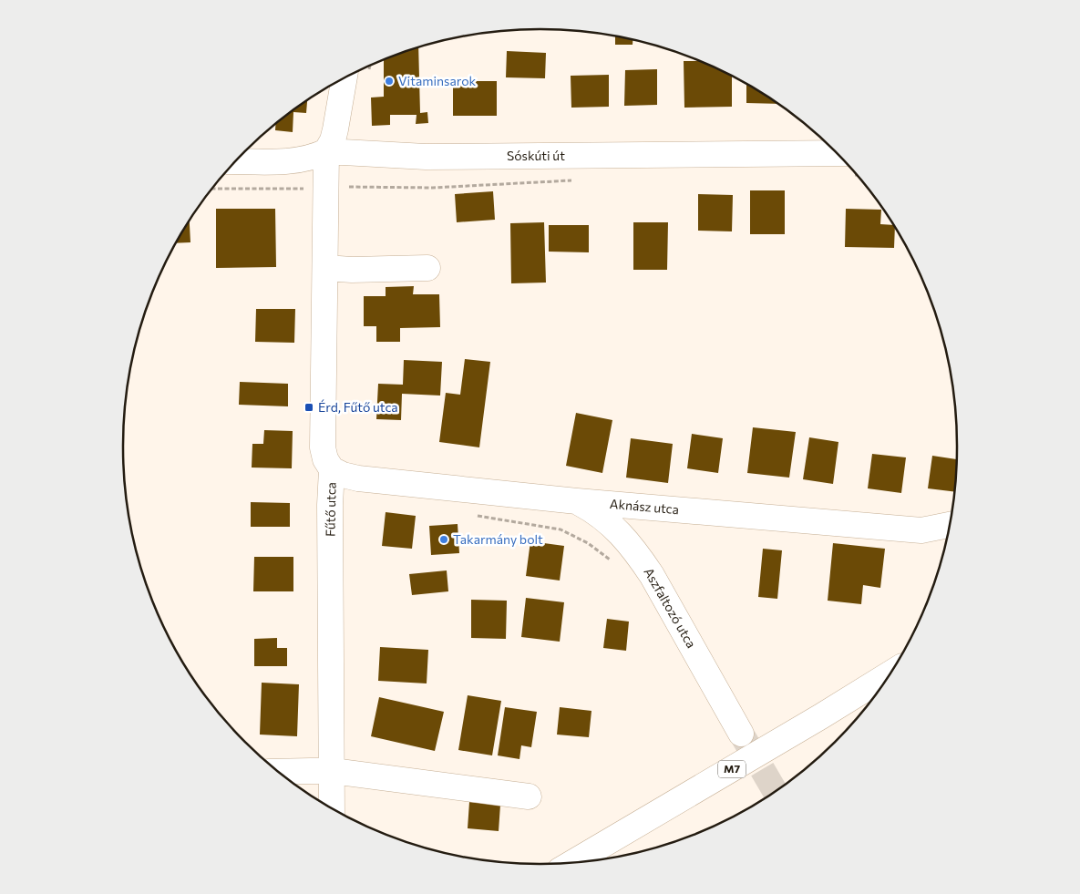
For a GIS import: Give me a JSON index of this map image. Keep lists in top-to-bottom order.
{
  "streets": {
    "main road": [
      "Sóskúti út",
      "Aknász utca",
      "Fűtő utca",
      "Aszfaltozó utca",
      "M7"
    ]
  },
  "crossings": [
    ["Sóskúti út", "Fűtő utca"],
    ["Aknász utca", "Fűtő utca"],
    ["Aknász utca", "Aszfaltozó utca"]
  ],
  "places": {
    "other": ["Vitaminsarok", "Takarmány bolt"],
    "transit": ["Érd, Fűtő utca"]
  }
}
